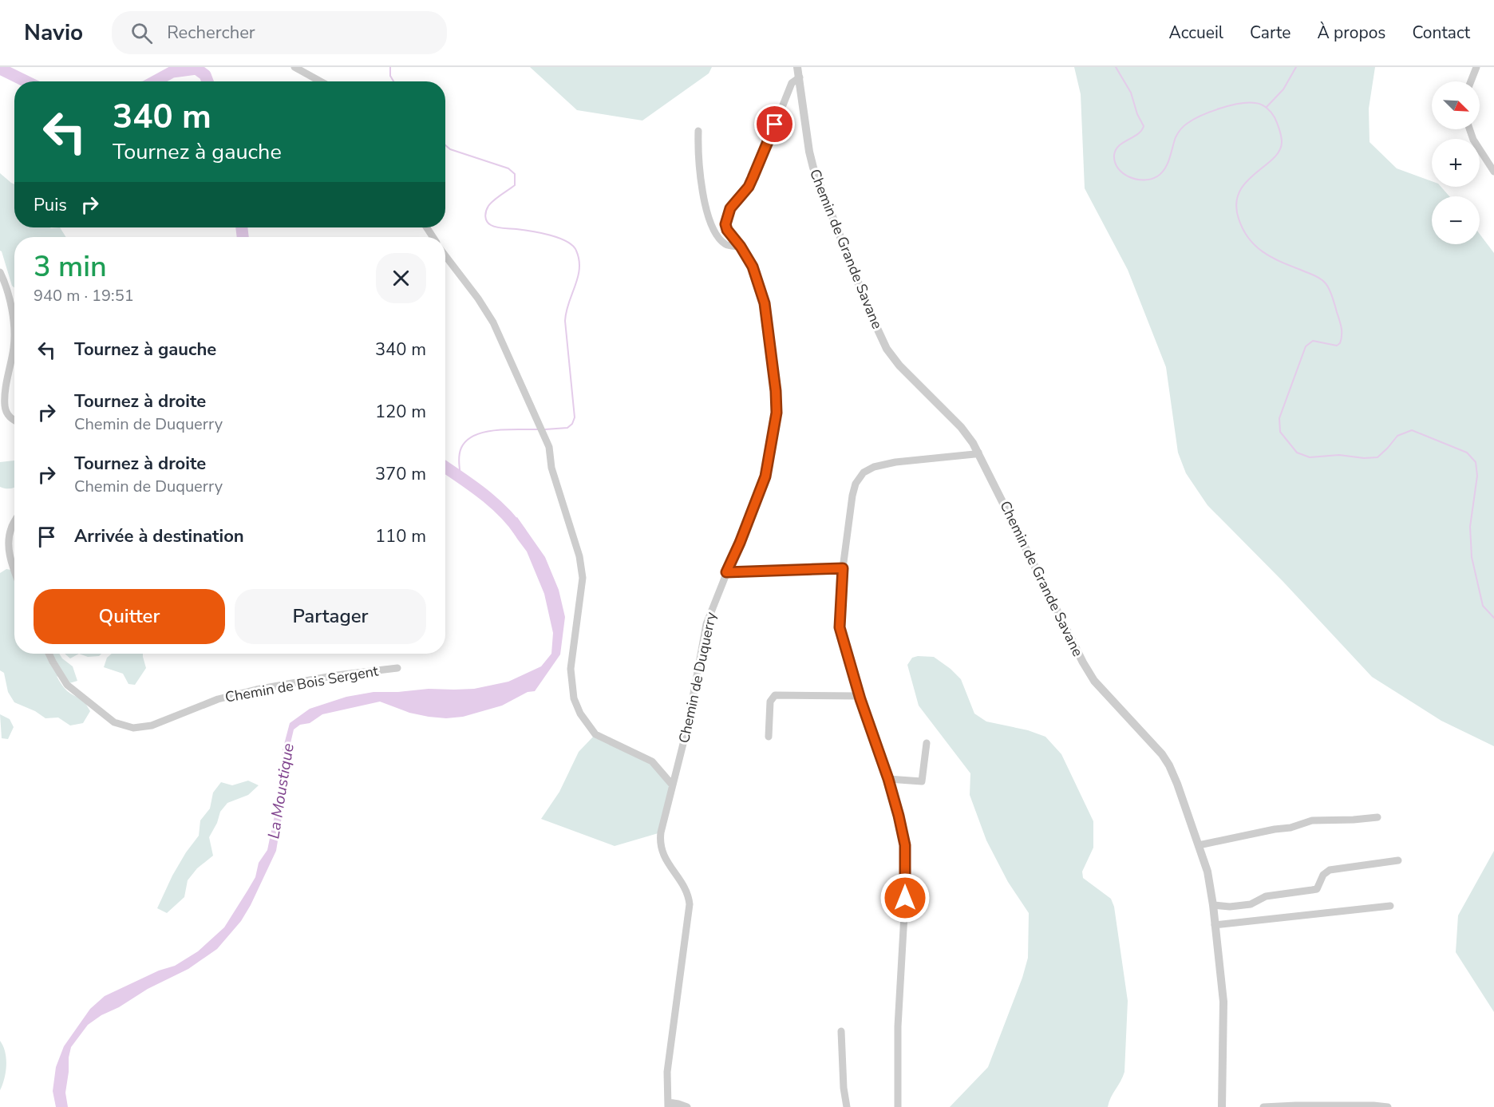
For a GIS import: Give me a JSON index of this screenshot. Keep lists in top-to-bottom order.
{
  "streets": {
    "street": ["Chemin de Grande Savane", "Chemin de Duquerry", "Chemin de Bois Sergent"]
  },
  "crossings": [
    ["Chemin de Grande Savane", "Chemin de Duquerry"]
  ],
  "water": ["La Moustique"],
  "north": "bottom right",
  "page": {
    "header": "Navio",
    "search": "Rechercher",
    "nav": [
      "Accueil",
      "Carte",
      "À propos",
      "Contact"
    ],
    "map_buttons": ["+", "−"],
    "turn": ["340 m", "Tournez à gauche"],
    "then": "Puis",
    "heading": ["3 min", "940 m · 19:51"],
    "list": [
      {
        "name": "Tournez à gauche",
        "value": "340 m"
      },
      {
        "name": "Tournez à droite",
        "note": "Chemin de Duquerry",
        "value": "120 m"
      },
      {
        "name": "Tournez à droite",
        "note": "Chemin de Duquerry",
        "value": "370 m"
      },
      {
        "name": "Arrivée à destination",
        "value": "110 m"
      }
    ],
    "buttons": ["Quitter", "Partager"]
  }
}
